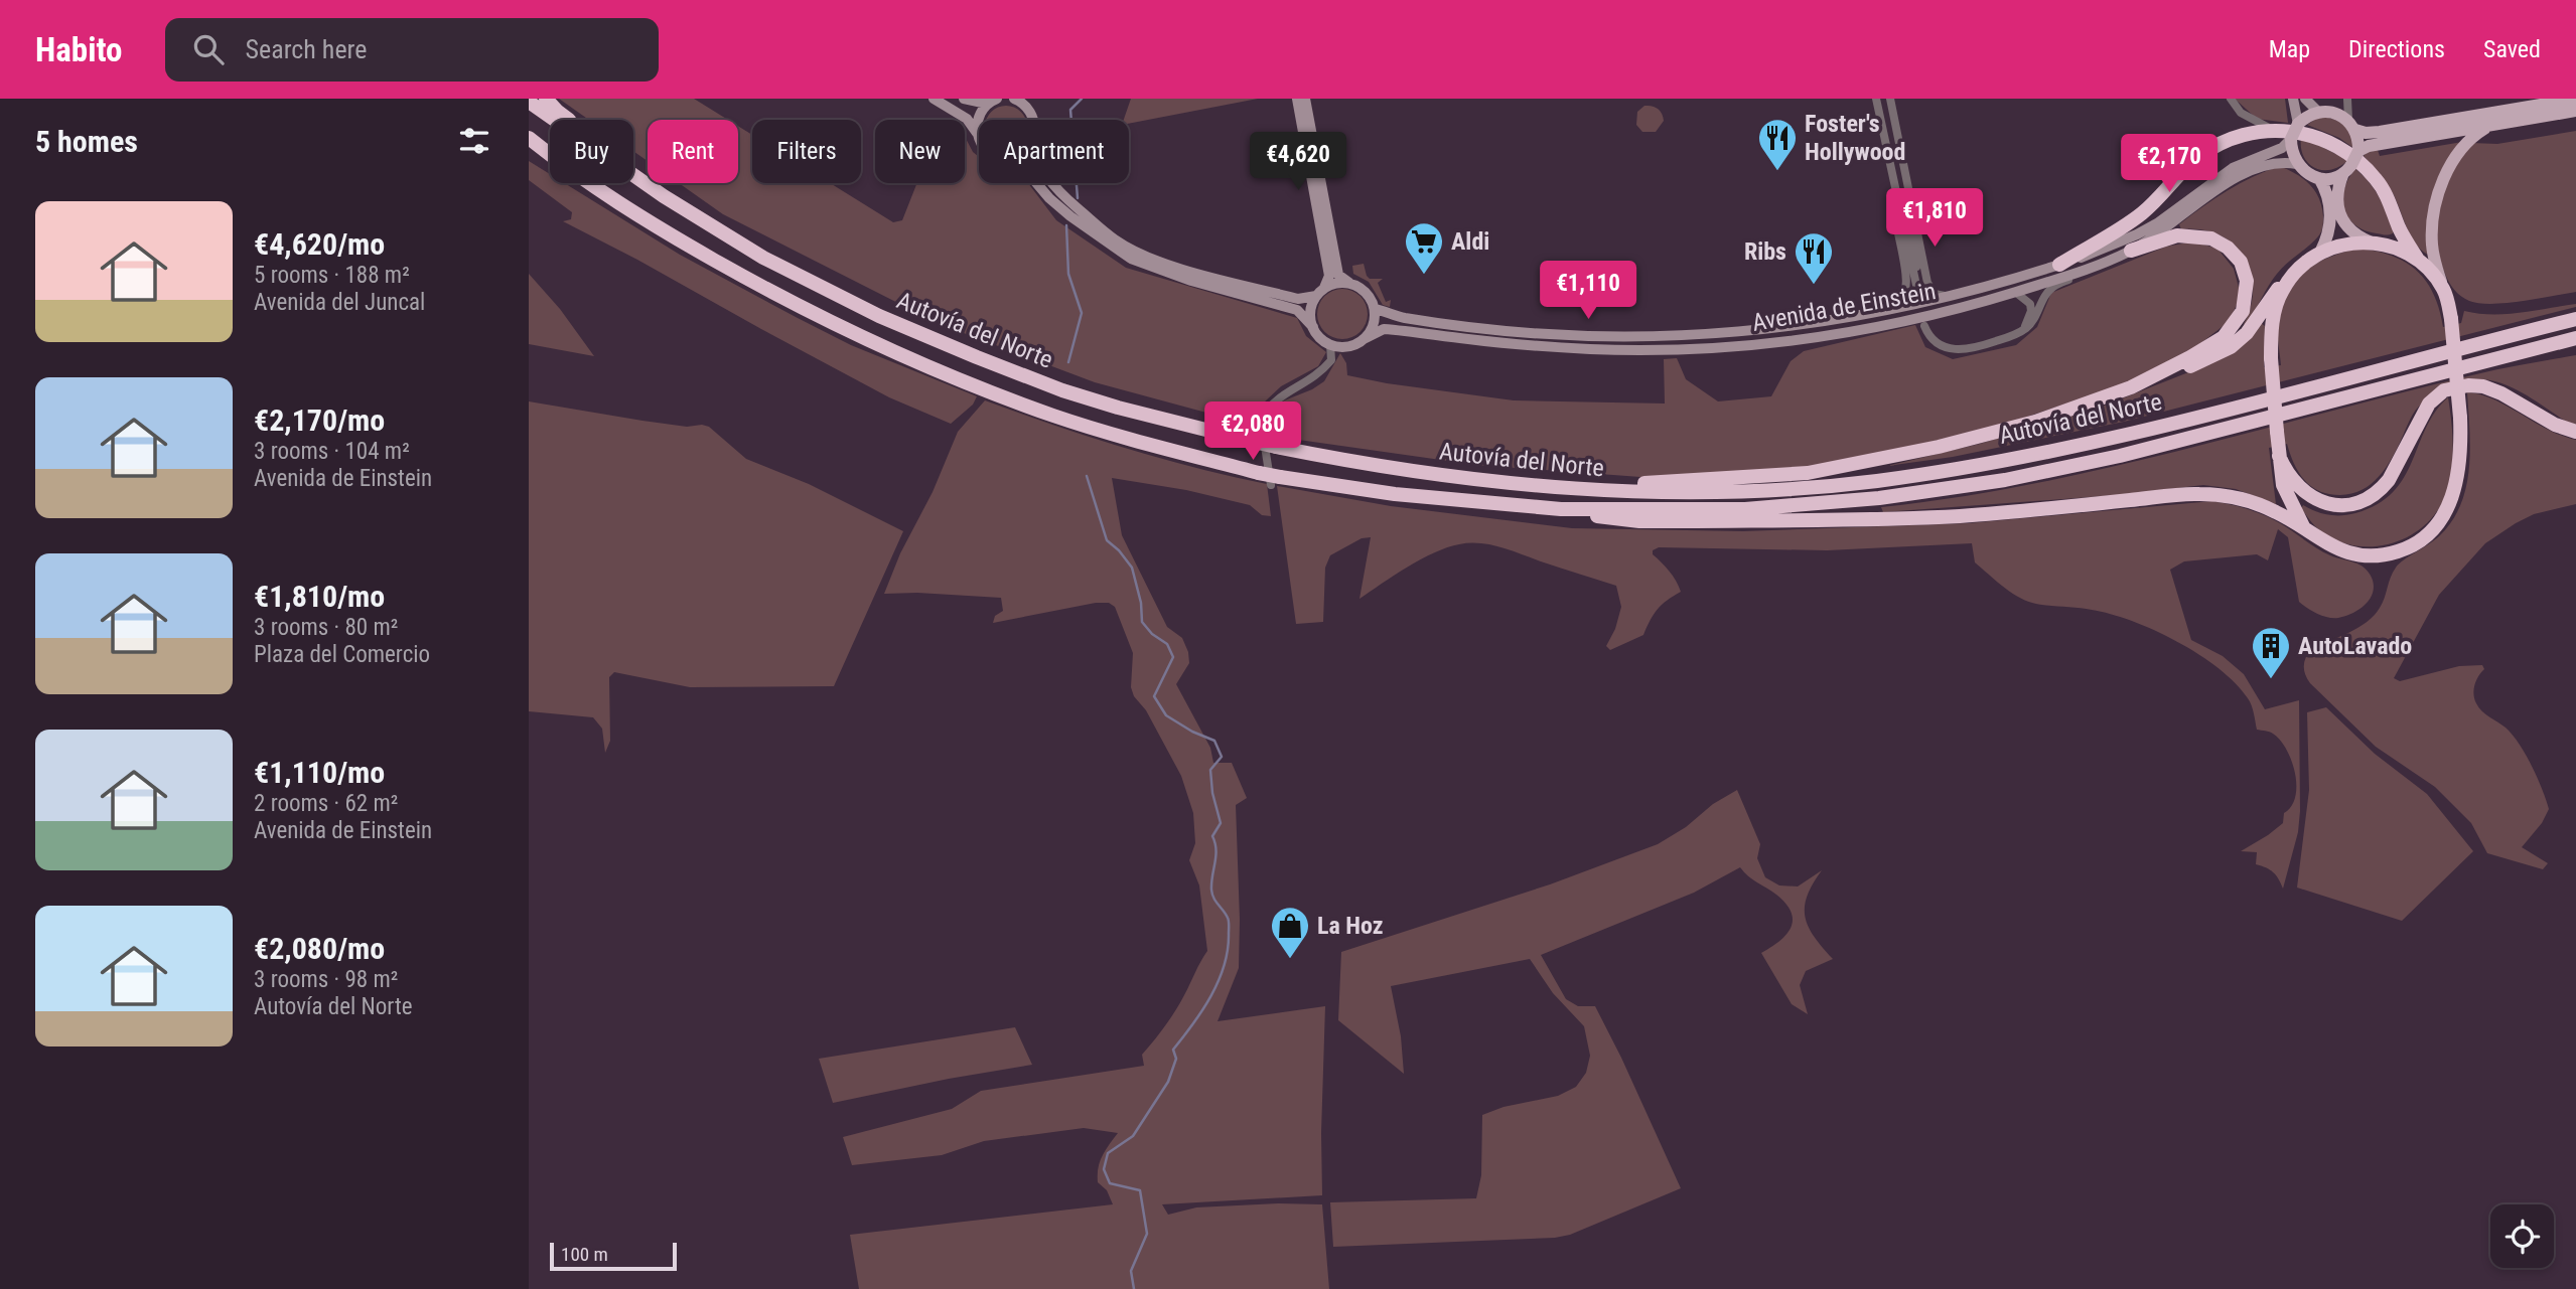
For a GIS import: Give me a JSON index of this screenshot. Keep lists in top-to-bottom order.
{
  "streets": {
    "highway": ["Autovía del Norte"],
    "street": ["Avenida de Einstein"]
  },
  "places": {
    "restaurant": ["Foster's Hollywood", "Ribs"],
    "supermarket": ["Aldi"],
    "building": ["AutoLavado"],
    "shop": ["La Hoz"]
  },
  "scale_bar": "100 m",
  "page": {
    "header": "Habito",
    "search": "Search here",
    "nav": ["Map", "Directions", "Saved"],
    "heading": "5 homes",
    "chip": [
      "Buy",
      "Rent",
      "Filters",
      "New",
      "Apartment"
    ],
    "price": [
      "€4,620",
      "€2,170",
      "€1,810",
      "€1,110",
      "€2,080"
    ],
    "list": [
      {
        "name": "€4,620/mo",
        "note": "5 rooms · 188 m² · Avenida del Juncal"
      },
      {
        "name": "€2,170/mo",
        "note": "3 rooms · 104 m² · Avenida de Einstein"
      },
      {
        "name": "€1,810/mo",
        "note": "3 rooms · 80 m² · Plaza del Comercio"
      },
      {
        "name": "€1,110/mo",
        "note": "2 rooms · 62 m² · Avenida de Einstein"
      },
      {
        "name": "€2,080/mo",
        "note": "3 rooms · 98 m² · Autovía del Norte"
      }
    ],
    "scale": "100 m"
  }
}
